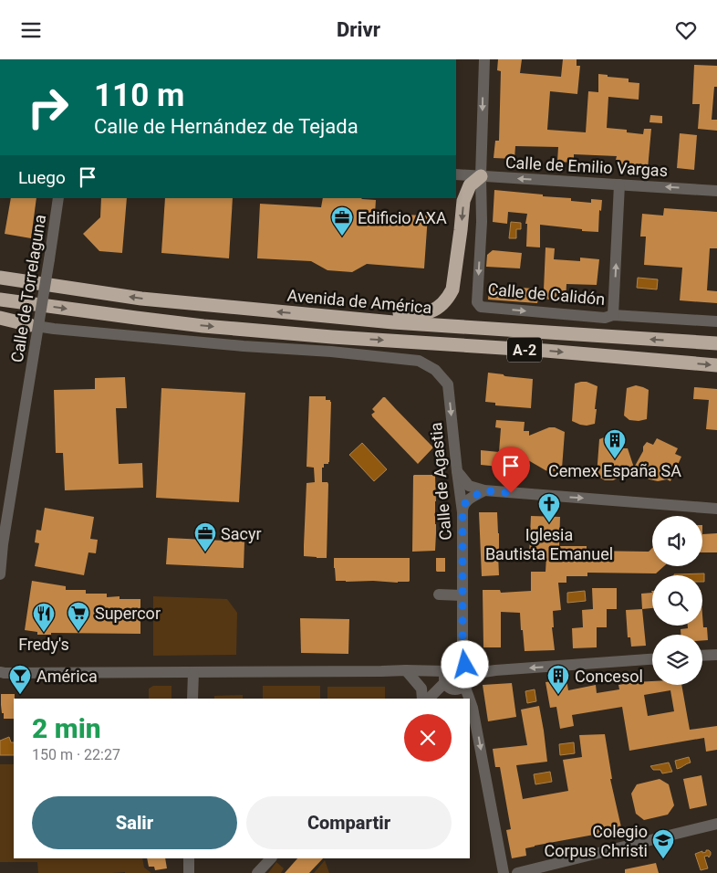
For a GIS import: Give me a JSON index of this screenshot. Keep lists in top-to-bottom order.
{
  "streets": {
    "highway": ["Avenida de América", "A-2"],
    "street": [
      "Calle de Emilio Vargas",
      "Calle de Torrelaguna",
      "Calle de Calidón",
      "Calle de Agastia"
    ]
  },
  "crossings": [
    ["Calle de Emilio Vargas", "Calle de Calidón"]
  ],
  "one_way": ["Calle de Emilio Vargas", "Calle de Agastia"],
  "places": {
    "office": ["Edificio AXA", "Sacyr"],
    "building": ["Cemex España SA", "Concesol"],
    "church": ["Iglesia Bautista Emanuel"],
    "supermarket": ["Supercor"],
    "restaurant": ["Fredy's"],
    "bar": ["América"],
    "school or university": ["Colegio Corpus Christi"]
  },
  "page": {
    "header": "Drivr",
    "turn": ["110 m", "Calle de Hernández de Tejada"],
    "then": "Luego",
    "heading": ["2 min", "150 m · 22:27"],
    "buttons": ["Salir", "Compartir"]
  }
}
